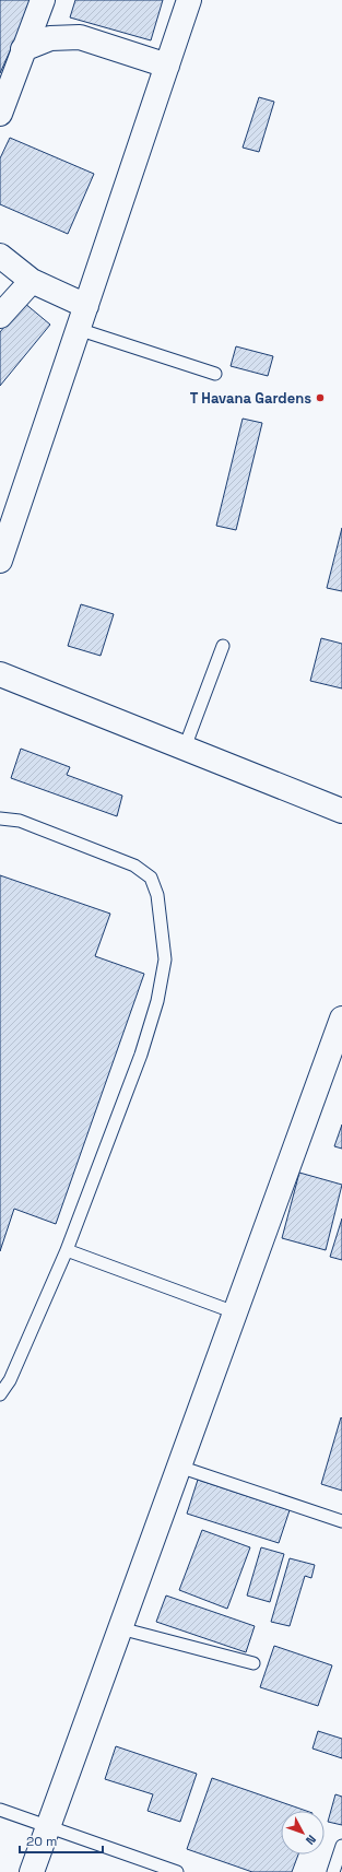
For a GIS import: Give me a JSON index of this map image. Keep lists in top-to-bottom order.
{
  "places": ["T Havana Gardens"],
  "scale_bar": "20 m",
  "north": "bottom right"
}
